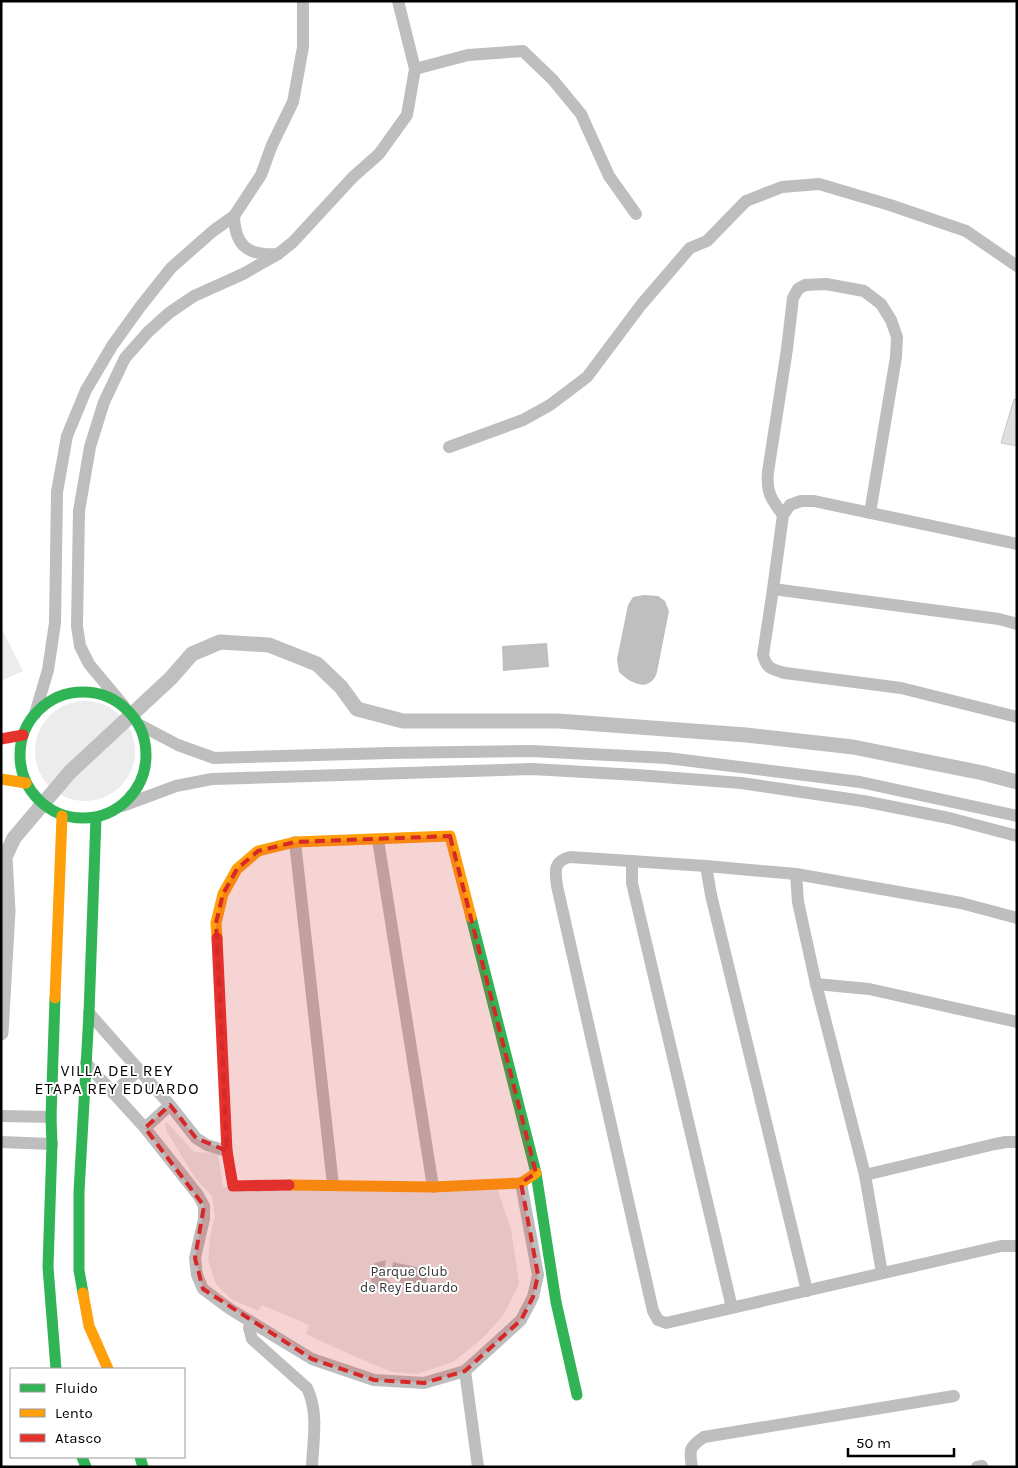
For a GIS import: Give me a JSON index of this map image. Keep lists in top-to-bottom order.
{
  "districts": ["VILLA DEL REY ETAPA REY EDUARDO"],
  "parks": ["Parque Club de Rey Eduardo"],
  "legend": ["Fluido", "Lento", "Atasco"],
  "scale_bar": "50 m"
}
